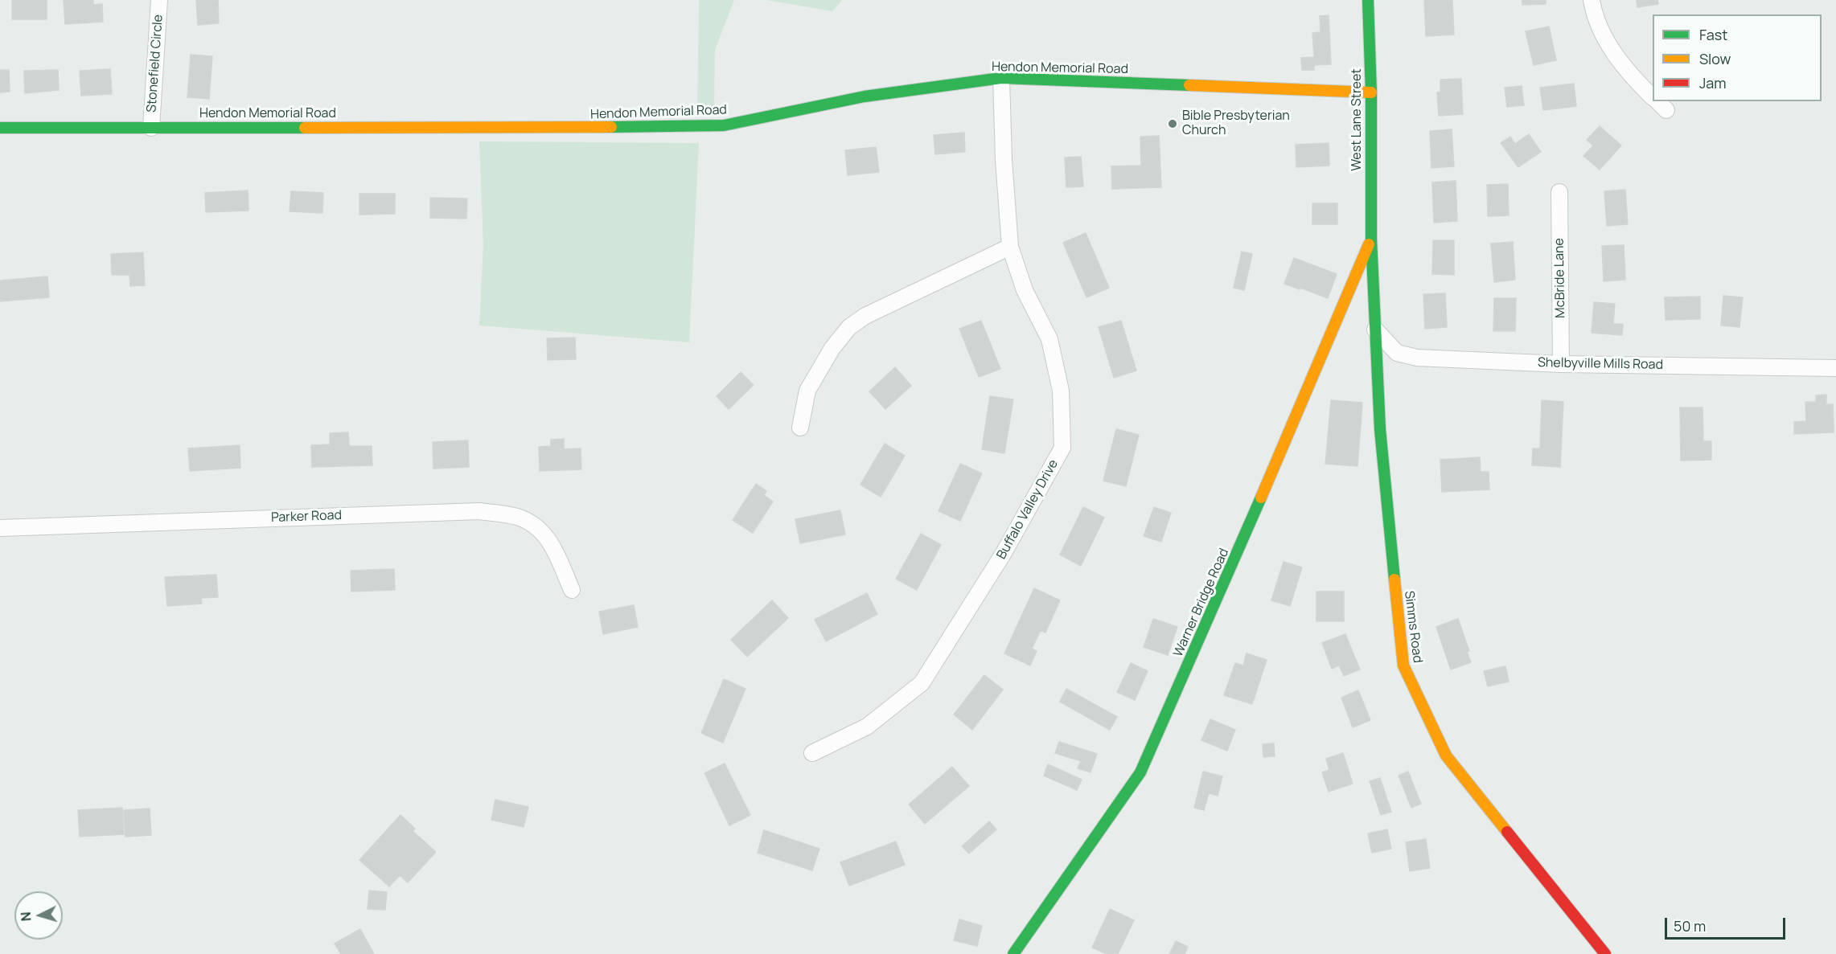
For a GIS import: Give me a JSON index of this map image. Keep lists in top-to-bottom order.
{
  "streets": {
    "street": [
      "Stonefield Circle",
      "Hendon Memorial Road",
      "West Lane Street",
      "McBride Lane",
      "Shelbyville Mills Road",
      "Buffalo Valley Drive",
      "Parker Road",
      "Warner Bridge Road",
      "Simms Road"
    ]
  },
  "crossings": [
    ["Stonefield Circle", "Hendon Memorial Road"],
    ["Hendon Memorial Road", "West Lane Street"],
    ["Hendon Memorial Road", "Buffalo Valley Drive"],
    ["West Lane Street", "Warner Bridge Road"],
    ["West Lane Street", "Simms Road"],
    ["McBride Lane", "Shelbyville Mills Road"],
    ["Shelbyville Mills Road", "Simms Road"],
    ["Warner Bridge Road", "Simms Road"]
  ],
  "places": ["Bible Presbyterian Church"],
  "legend": ["Fast", "Slow", "Jam"],
  "scale_bar": "50 m",
  "north": "left"
}
